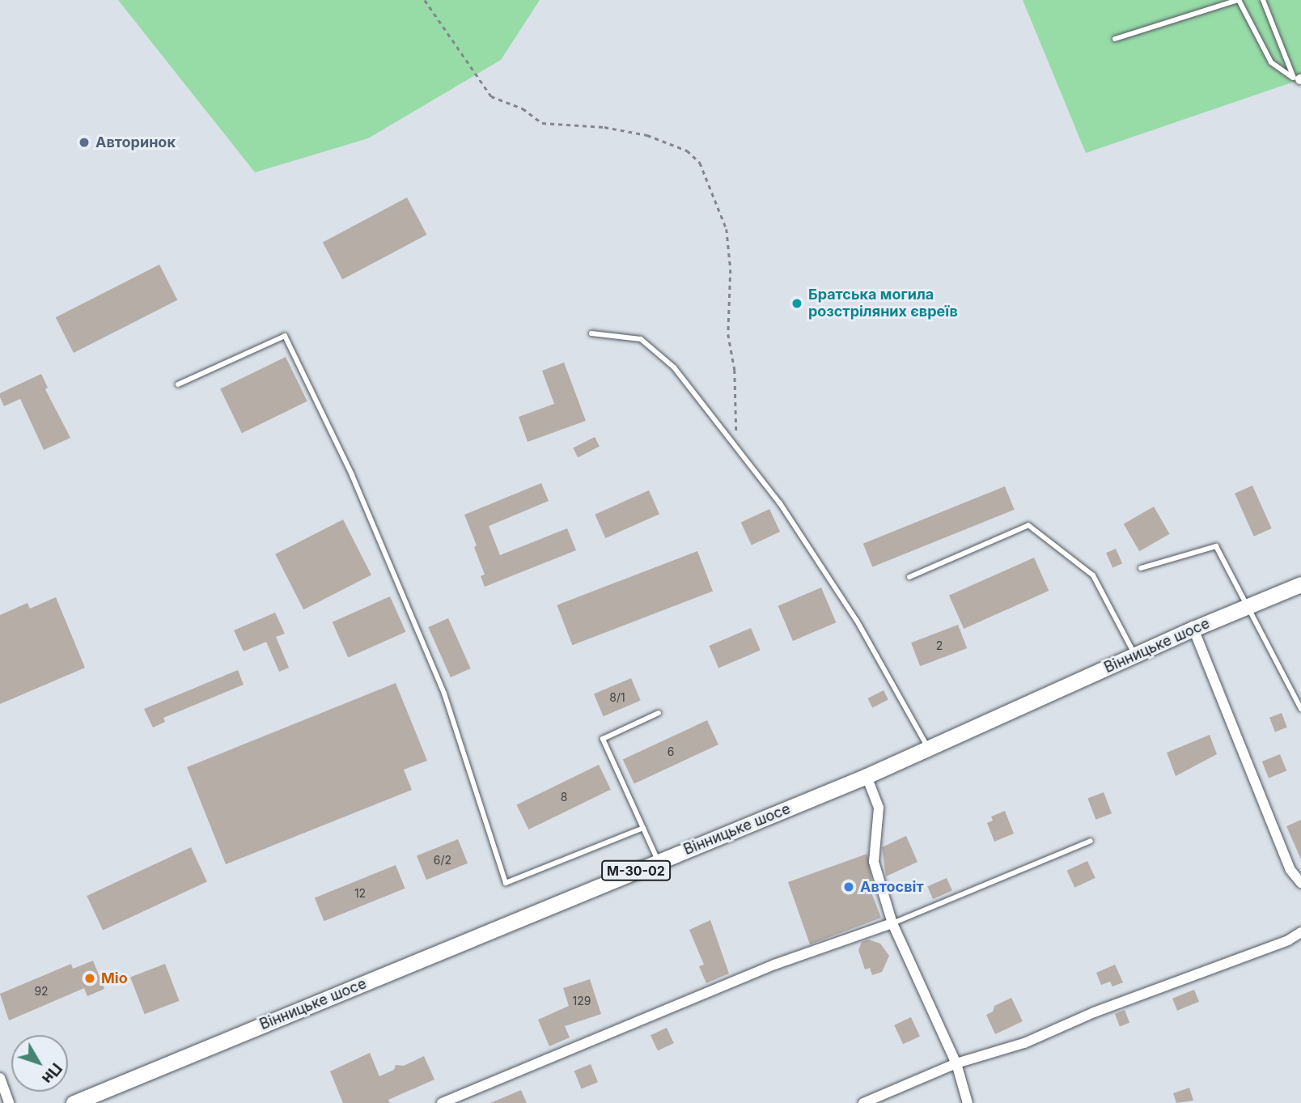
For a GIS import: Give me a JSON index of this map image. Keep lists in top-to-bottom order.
{
  "streets": {
    "main road": ["Вінницьке шосе", "М-30-02"]
  },
  "places": [
    "Авторинок",
    "Братська могила розстріляних євреїв",
    "Автосвіт",
    "Міо"
  ],
  "house_numbers": [
    "2",
    "8/1",
    "6",
    "8",
    "6/2",
    "12",
    "92",
    "129"
  ],
  "north": "bottom right"
}
